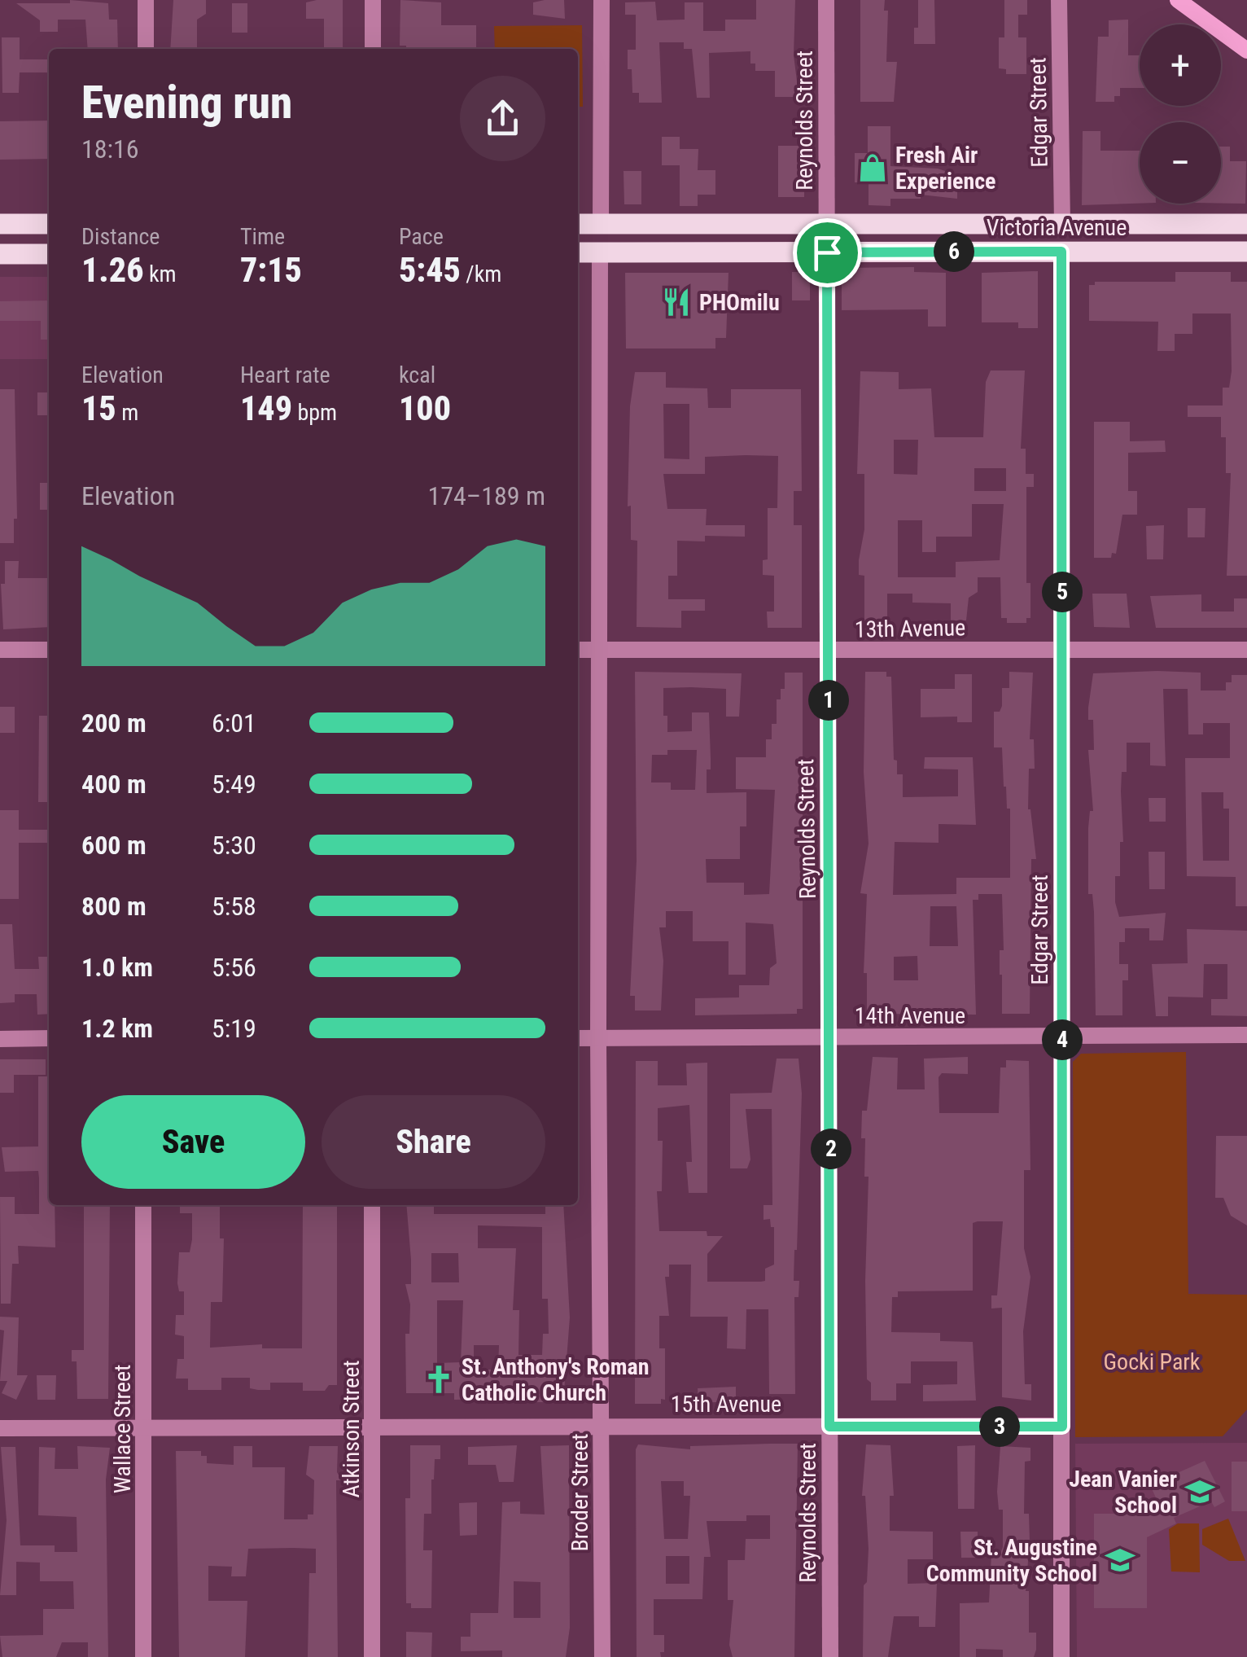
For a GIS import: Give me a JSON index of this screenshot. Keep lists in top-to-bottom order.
{
  "streets": {
    "main road": ["Victoria Avenue"],
    "street": [
      "Edgar Street",
      "Reynolds Street",
      "13th Avenue",
      "14th Avenue",
      "15th Avenue",
      "Wallace Street",
      "Atkinson Street",
      "Broder Street"
    ]
  },
  "crossings": [
    ["Edgar Street", "Victoria Avenue"],
    ["Edgar Street", "13th Avenue"],
    ["Edgar Street", "14th Avenue"],
    ["Edgar Street", "15th Avenue"],
    ["Reynolds Street", "Victoria Avenue"],
    ["Reynolds Street", "13th Avenue"],
    ["Reynolds Street", "14th Avenue"],
    ["Reynolds Street", "15th Avenue"],
    ["Victoria Avenue", "Broder Street"],
    ["13th Avenue", "Broder Street"],
    ["14th Avenue", "Broder Street"],
    ["15th Avenue", "Wallace Street"],
    ["15th Avenue", "Atkinson Street"],
    ["15th Avenue", "Broder Street"]
  ],
  "parks": ["Gocki Park"],
  "places": {
    "shop": ["Fresh Air Experience"],
    "restaurant": ["PHOmilu"],
    "church": ["St. Anthony's Roman Catholic Church"],
    "school or university": ["Jean Vanier School", "St. Augustine Community School"]
  },
  "page": {
    "map_buttons": ["+", "−"],
    "heading": ["Evening run", "18:16"],
    "stats": [
      ["Distance", "1.26 km"],
      ["Time", "7:15"],
      ["Pace", "5:45 /km"],
      ["Elevation", "15 m"],
      ["Heart rate", "149 bpm"],
      ["kcal", "100"]
    ],
    "pins": [
      "6",
      "5",
      "1",
      "4",
      "2",
      "3"
    ],
    "chart": ["Elevation", "174–189 m"],
    "list": [
      {
        "name": "200 m",
        "note": "6:01"
      },
      {
        "name": "400 m",
        "note": "5:49"
      },
      {
        "name": "600 m",
        "note": "5:30"
      },
      {
        "name": "800 m",
        "note": "5:58"
      },
      {
        "name": "1.0 km",
        "note": "5:56"
      },
      {
        "name": "1.2 km",
        "note": "5:19"
      }
    ],
    "buttons": ["Save", "Share"]
  }
}
